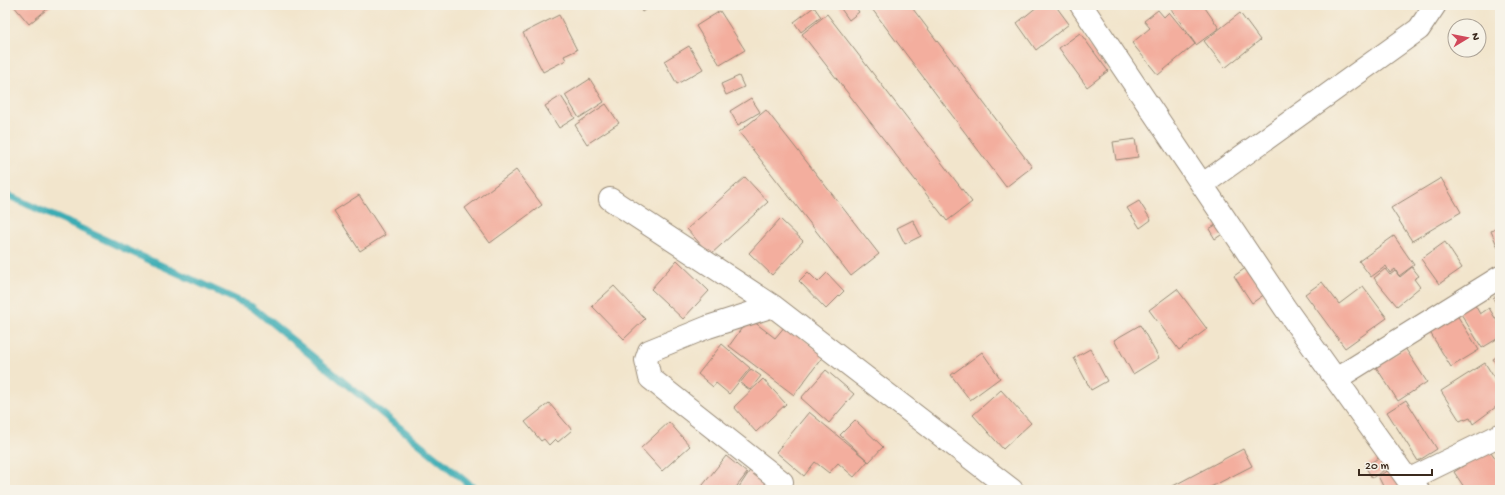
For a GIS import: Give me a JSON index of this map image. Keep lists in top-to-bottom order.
{
  "scale_bar": "20 m",
  "north": "right"
}
